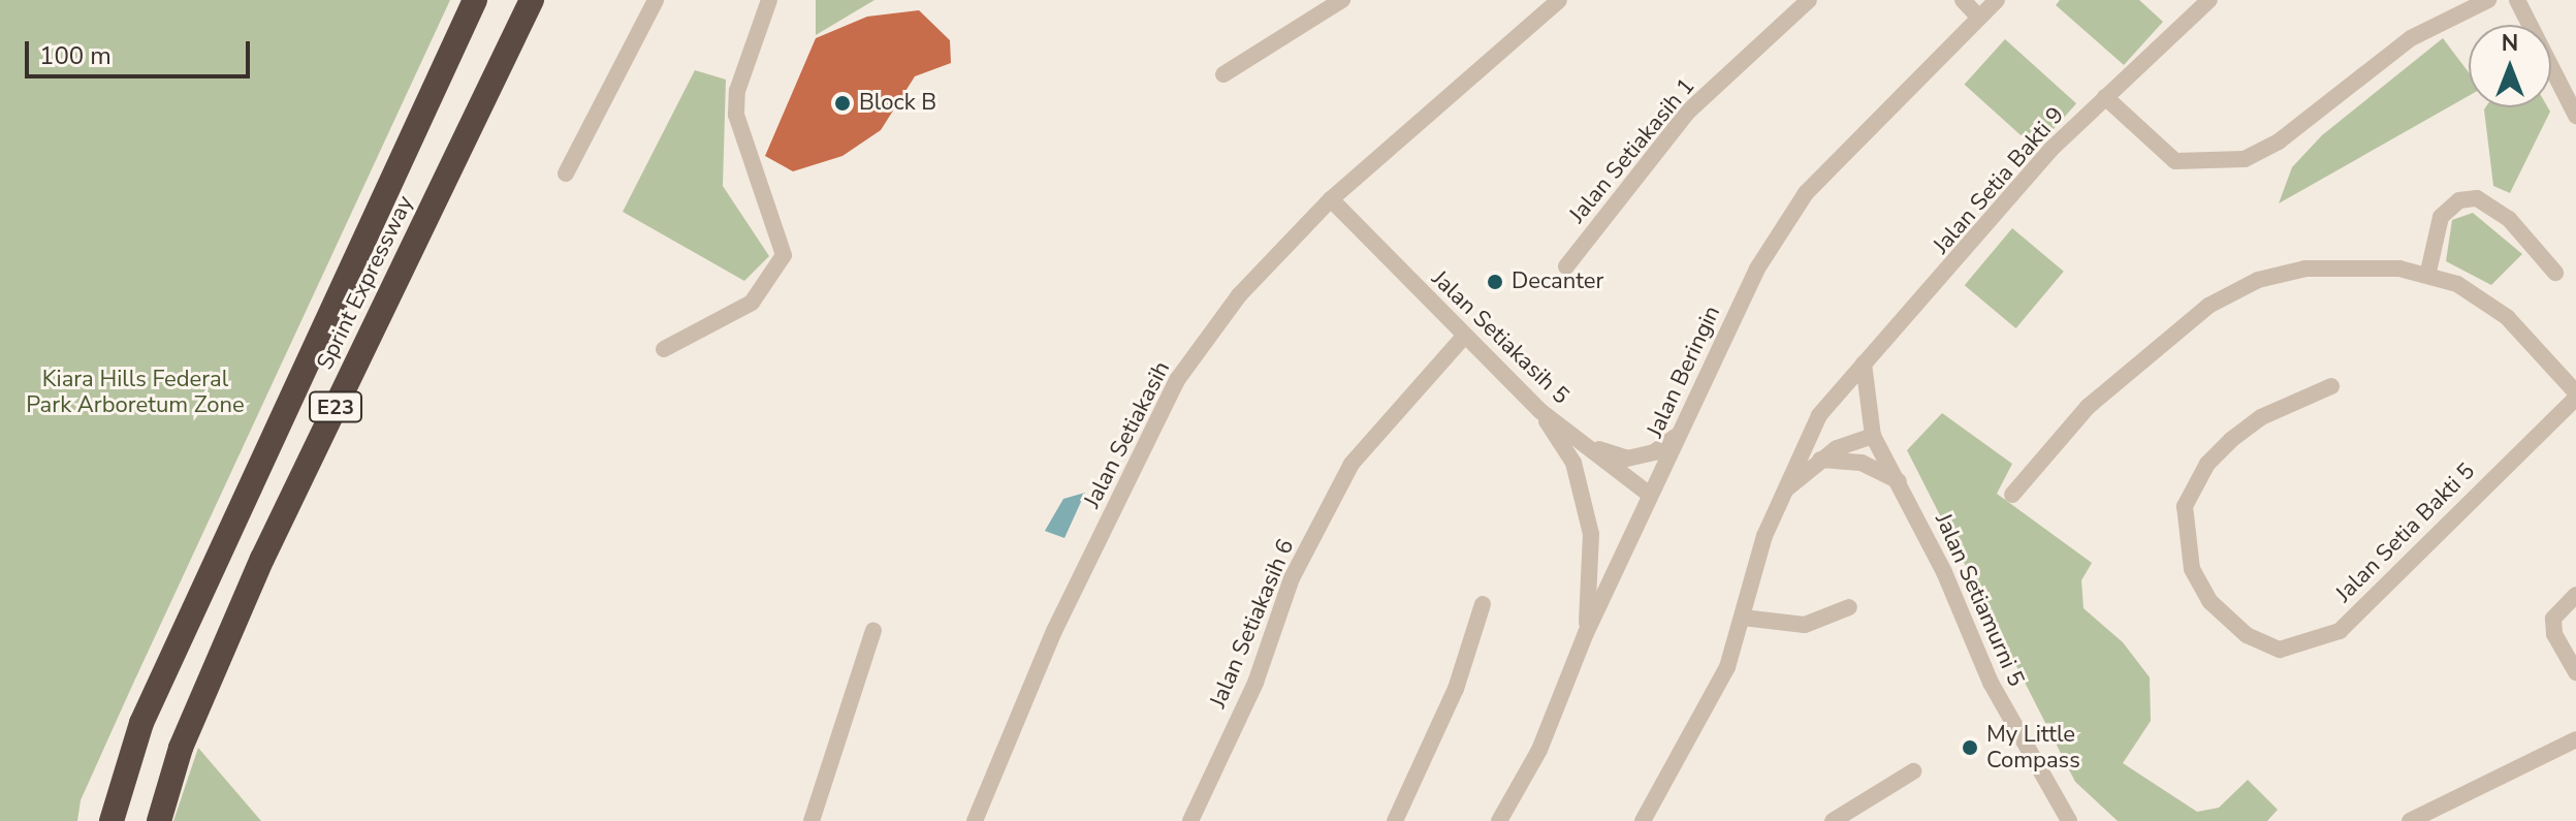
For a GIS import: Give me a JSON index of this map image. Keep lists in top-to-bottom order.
{
  "streets": {
    "highway": ["Sprint Expressway", "E23"],
    "street": [
      "Jalan Setiakasih 1",
      "Jalan Setia Bakti 9",
      "Jalan Setiakasih 5",
      "Jalan Beringin",
      "Jalan Setiakasih",
      "Jalan Setia Bakti 5",
      "Jalan Setiamurni 5",
      "Jalan Setiakasih 6"
    ]
  },
  "crossings": [
    ["Jalan Setia Bakti 9", "Jalan Setiamurni 5"],
    ["Jalan Setiakasih 5", "Jalan Beringin"],
    ["Jalan Setiakasih 5", "Jalan Setiakasih"],
    ["Jalan Setiakasih 5", "Jalan Setiakasih 6"]
  ],
  "parks": ["Kiara Hills Federal Park Arboretum Zone"],
  "places": ["Block B", "Decanter", "My Little Compass"],
  "scale_bar": "100 m",
  "north": "top"
}
